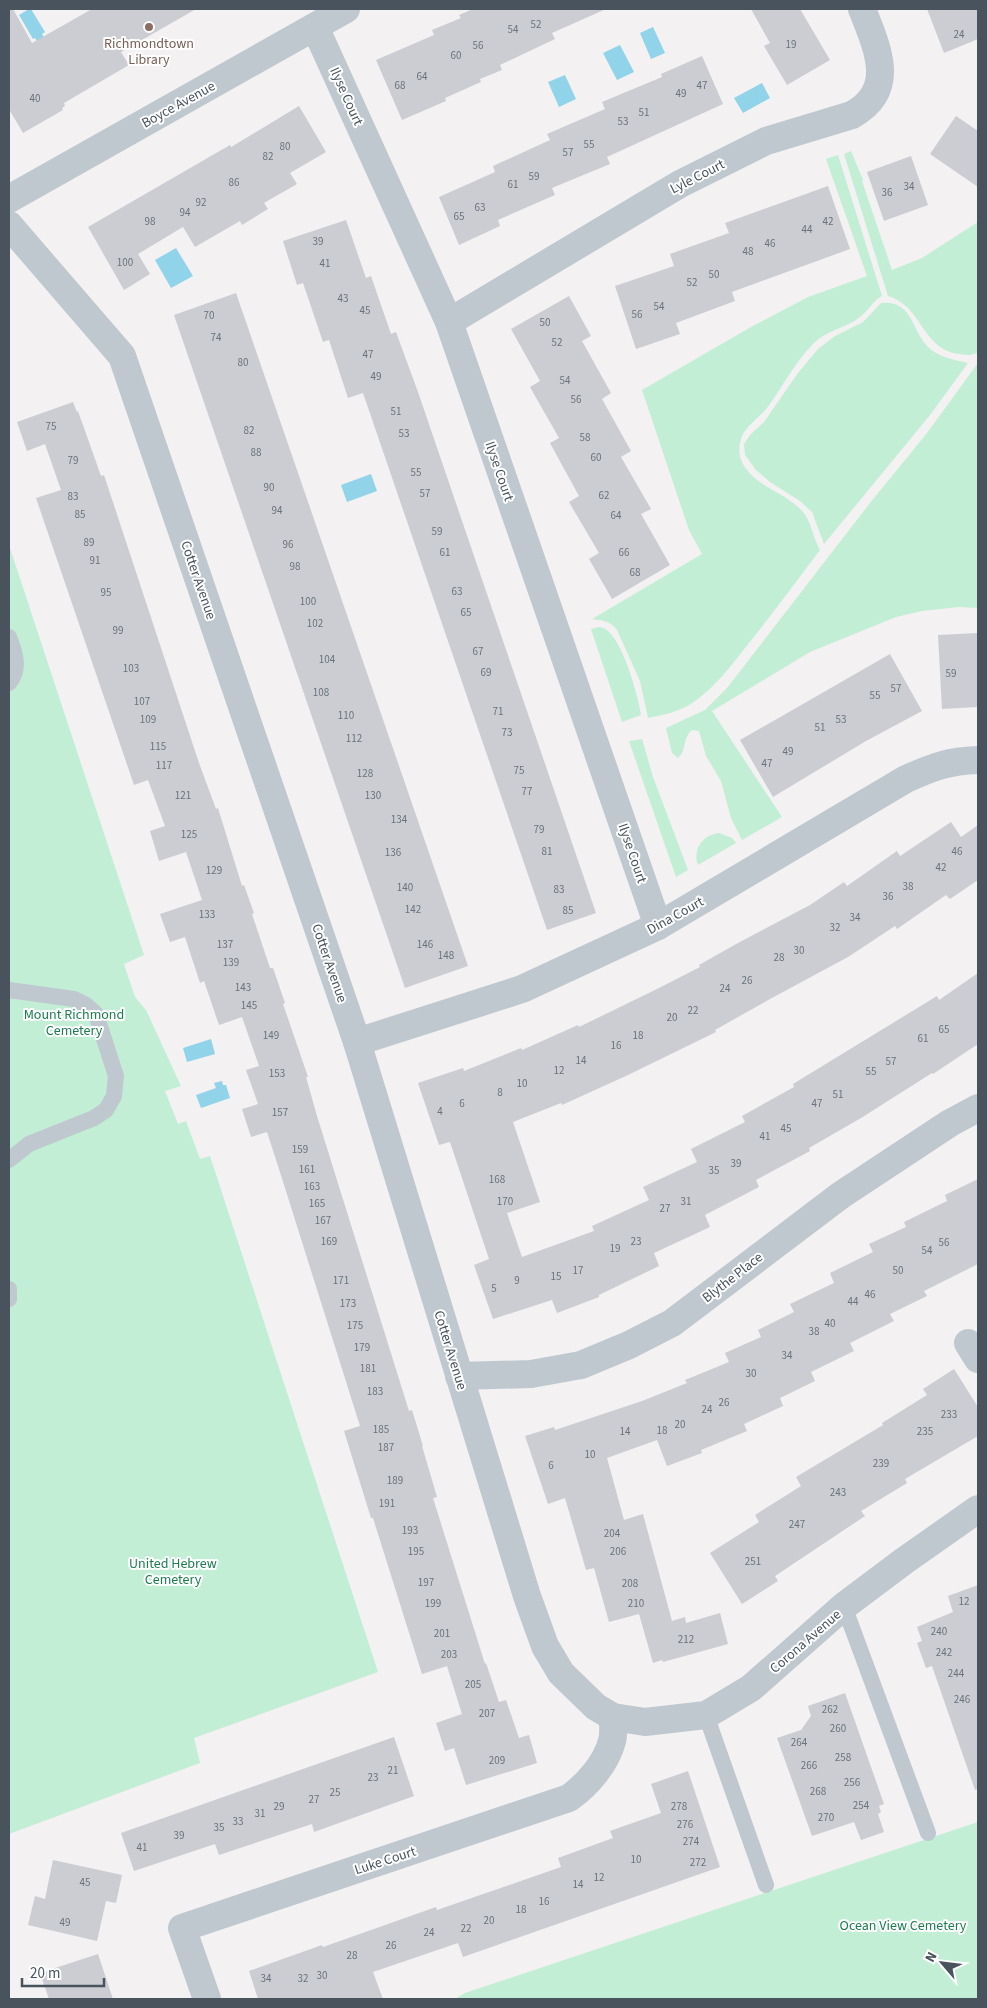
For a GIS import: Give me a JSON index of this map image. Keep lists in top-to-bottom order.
{
  "streets": {
    "street": [
      "Ilyse Court",
      "Boyce Avenue",
      "Lyle Court",
      "Cotter Avenue",
      "Dina Court",
      "Blythe Place",
      "Corona Avenue",
      "Luke Court"
    ]
  },
  "crossings": [
    ["Ilyse Court", "Boyce Avenue"],
    ["Ilyse Court", "Lyle Court"],
    ["Ilyse Court", "Dina Court"],
    ["Cotter Avenue", "Dina Court"],
    ["Cotter Avenue", "Blythe Place"],
    ["Cotter Avenue", "Corona Avenue"],
    ["Cotter Avenue", "Luke Court"],
    ["Corona Avenue", "Luke Court"]
  ],
  "parks": ["Mount Richmond Cemetery", "United Hebrew Cemetery", "Ocean View Cemetery"],
  "places": ["Richmondtown Library"],
  "house_numbers": [
    "52",
    "54",
    "24",
    "19",
    "56",
    "60",
    "64",
    "68",
    "47",
    "49",
    "40",
    "51",
    "53",
    "55",
    "80",
    "57",
    "82",
    "59",
    "86",
    "61",
    "34",
    "36",
    "92",
    "63",
    "94",
    "65",
    "98",
    "42",
    "44",
    "39",
    "46",
    "48",
    "100",
    "41",
    "50",
    "52",
    "43",
    "54",
    "45",
    "56",
    "70",
    "50",
    "74",
    "52",
    "47",
    "80",
    "49",
    "54",
    "56",
    "51",
    "75",
    "82",
    "53",
    "58",
    "88",
    "60",
    "79",
    "55",
    "90",
    "57",
    "62",
    "83",
    "94",
    "85",
    "64",
    "59",
    "89",
    "96",
    "61",
    "66",
    "91",
    "98",
    "68",
    "63",
    "95",
    "100",
    "65",
    "102",
    "99",
    "67",
    "104",
    "103",
    "69",
    "59",
    "57",
    "108",
    "55",
    "107",
    "71",
    "110",
    "109",
    "53",
    "51",
    "73",
    "112",
    "115",
    "49",
    "47",
    "117",
    "75",
    "128",
    "77",
    "121",
    "130",
    "134",
    "79",
    "125",
    "81",
    "46",
    "136",
    "42",
    "129",
    "38",
    "140",
    "83",
    "36",
    "142",
    "85",
    "133",
    "34",
    "32",
    "137",
    "146",
    "30",
    "148",
    "28",
    "139",
    "26",
    "143",
    "24",
    "145",
    "22",
    "20",
    "65",
    "149",
    "18",
    "61",
    "16",
    "14",
    "57",
    "12",
    "55",
    "153",
    "10",
    "8",
    "51",
    "6",
    "47",
    "4",
    "157",
    "45",
    "41",
    "159",
    "39",
    "161",
    "35",
    "168",
    "163",
    "170",
    "31",
    "165",
    "27",
    "167",
    "169",
    "23",
    "56",
    "19",
    "54",
    "17",
    "50",
    "15",
    "171",
    "9",
    "5",
    "46",
    "44",
    "173",
    "40",
    "175",
    "38",
    "179",
    "34",
    "181",
    "30",
    "183",
    "26",
    "24",
    "233",
    "20",
    "185",
    "18",
    "14",
    "235",
    "187",
    "10",
    "239",
    "6",
    "189",
    "243",
    "191",
    "247",
    "193",
    "204",
    "195",
    "206",
    "251",
    "197",
    "208",
    "12",
    "199",
    "210",
    "240",
    "201",
    "212",
    "242",
    "203",
    "244",
    "205",
    "246",
    "262",
    "207",
    "260",
    "264",
    "258",
    "209",
    "266",
    "21",
    "23",
    "256",
    "268",
    "25",
    "27",
    "254",
    "29",
    "278",
    "31",
    "270",
    "33",
    "276",
    "35",
    "39",
    "274",
    "41",
    "10",
    "272",
    "12",
    "45",
    "14",
    "16",
    "18",
    "20",
    "49",
    "22",
    "24",
    "26",
    "28",
    "30",
    "34",
    "32"
  ],
  "scale_bar": "20 m",
  "north": "top left"
}
